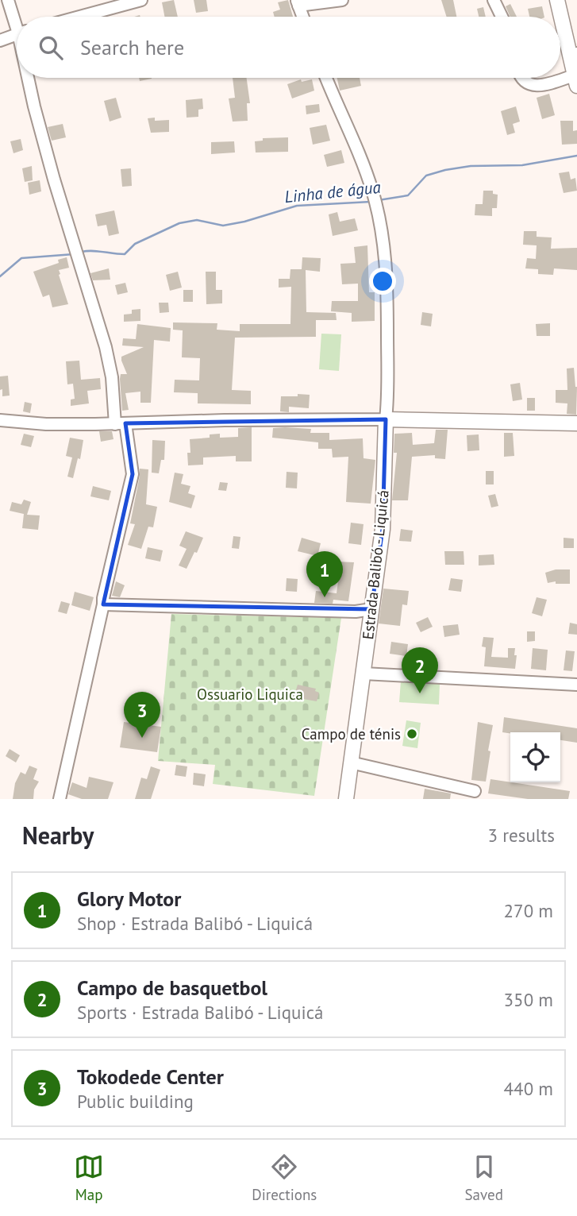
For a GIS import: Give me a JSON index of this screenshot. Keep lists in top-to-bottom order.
{
  "streets": {
    "main road": ["Estrada Balibó - Liquicá"]
  },
  "water": ["Linha de água"],
  "parks": ["Ossuario Liquica"],
  "places": ["Campo de ténis"],
  "page": {
    "search": "Search here",
    "pins": ["1", "2", "3"],
    "heading": ["Nearby", "3 results"],
    "list": [
      {
        "mark": "1",
        "name": "Glory Motor",
        "note": "Shop · Estrada Balibó - Liquicá",
        "value": "270 m"
      },
      {
        "mark": "2",
        "name": "Campo de basquetbol",
        "note": "Sports · Estrada Balibó - Liquicá",
        "value": "350 m"
      },
      {
        "mark": "3",
        "name": "Tokodede Center",
        "note": "Public building",
        "value": "440 m"
      }
    ],
    "nav": ["Map", "Directions", "Saved"]
  }
}
